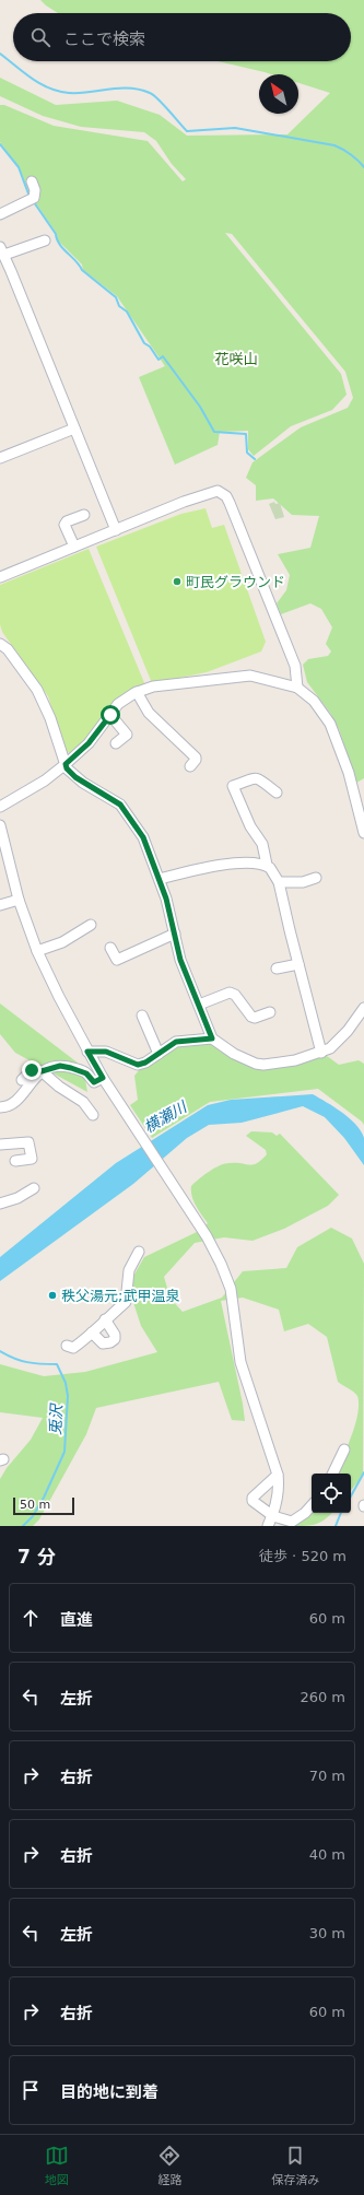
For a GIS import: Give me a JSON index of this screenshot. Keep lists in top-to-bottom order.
{
  "water": ["横瀬川", "兎沢"],
  "parks": ["花咲山"],
  "places": ["町民グラウンド", "秩父湯元;武甲温泉"],
  "scale_bar": "50 m",
  "north": "top left",
  "page": {
    "search": "ここで検索",
    "scale": "50 m",
    "heading": ["7 分", "徒歩 · 520 m"],
    "list": [
      ["直進", "60 m"],
      ["左折", "260 m"],
      ["右折", "70 m"],
      ["右折", "40 m"],
      ["左折", "30 m"],
      ["右折", "60 m"],
      "目的地に到着"
    ],
    "nav": ["地図", "経路", "保存済み"]
  }
}
